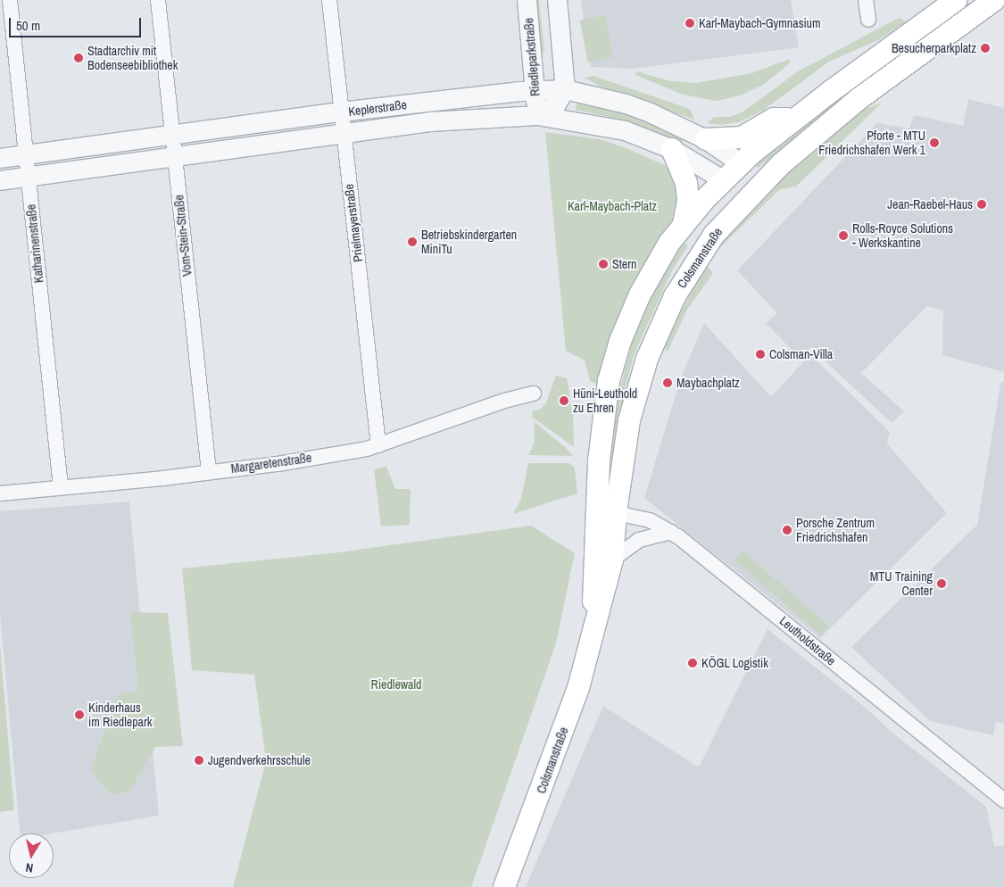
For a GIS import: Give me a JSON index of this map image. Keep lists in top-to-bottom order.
{
  "streets": {
    "main road": ["Colsmanstraße"],
    "street": [
      "Riedleparkstraße",
      "Keplerstraße",
      "Prielmayerstraße",
      "Vom-Stein-Straße",
      "Katharinenstraße",
      "Margaretenstraße",
      "Leutholdstraße"
    ]
  },
  "crossings": [
    ["Riedleparkstraße", "Keplerstraße"],
    ["Keplerstraße", "Prielmayerstraße"],
    ["Keplerstraße", "Vom-Stein-Straße"],
    ["Keplerstraße", "Katharinenstraße"],
    ["Keplerstraße", "Colsmanstraße"],
    ["Prielmayerstraße", "Margaretenstraße"],
    ["Vom-Stein-Straße", "Margaretenstraße"],
    ["Katharinenstraße", "Margaretenstraße"],
    ["Colsmanstraße", "Leutholdstraße"]
  ],
  "parks": ["Karl-Maybach-Platz", "Riedlewald"],
  "places": [
    "Karl-Maybach-Gymnasium",
    "Besucherparkplatz",
    "Stadtarchiv mit Bodenseebibliothek",
    "Pforte - MTU Friedrichshafen Werk 1",
    "Jean-Raebel-Haus",
    "Rolls-Royce Solutions - Werkskantine",
    "Betriebskindergarten MiniTu",
    "Stern",
    "Colsman-Villa",
    "Maybachplatz",
    "Hüni-Leuthold zu Ehren",
    "Porsche Zentrum Friedrichshafen",
    "MTU Training Center",
    "KÖGL Logistik",
    "Kinderhaus im Riedlepark",
    "Jugendverkehrsschule"
  ],
  "scale_bar": "50 m",
  "north": "bottom"
}
